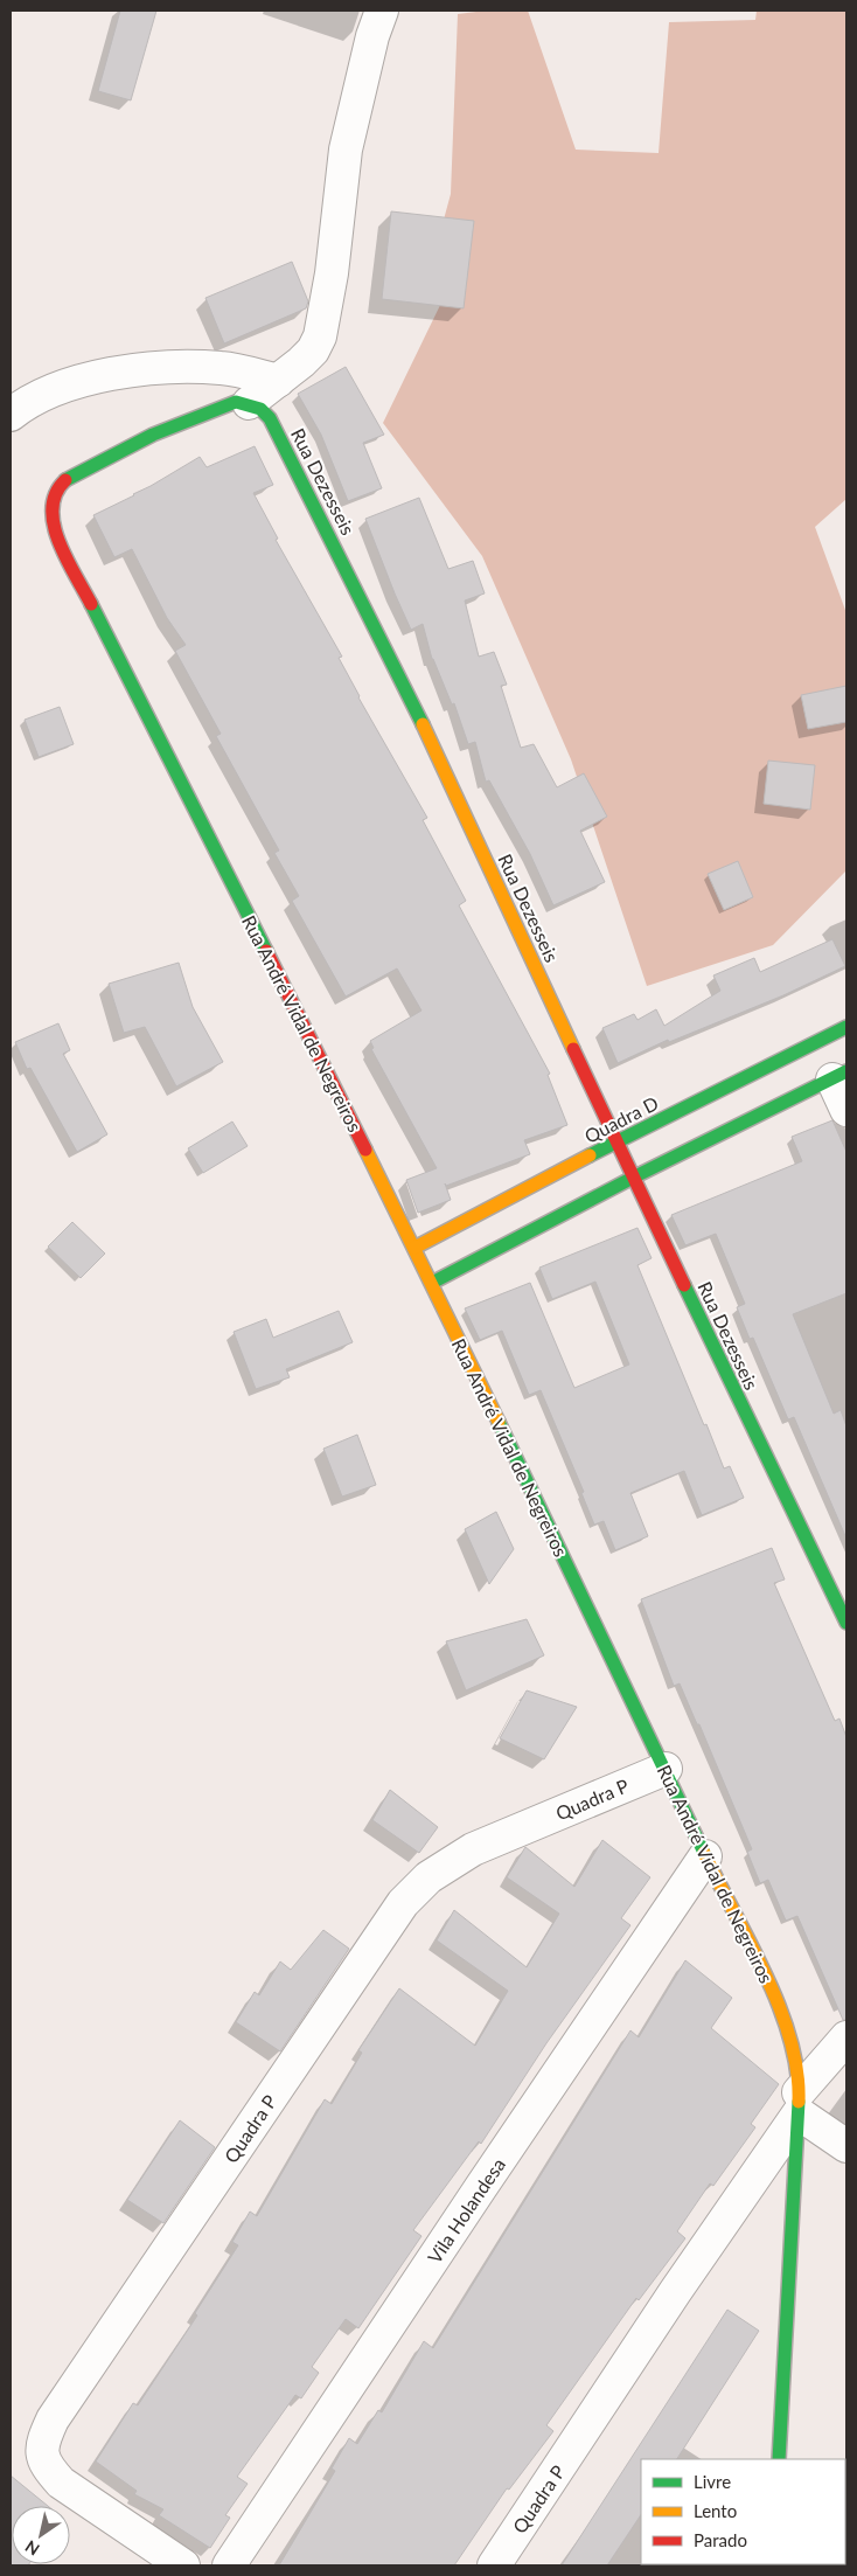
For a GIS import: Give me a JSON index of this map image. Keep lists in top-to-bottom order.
{
  "streets": {
    "street": [
      "Rua Dezesseis",
      "Rua André Vidal de Negreiros",
      "Quadra D",
      "Quadra P",
      "Vila Holandesa"
    ]
  },
  "crossings": [
    ["Rua Dezesseis", "Rua André Vidal de Negreiros"],
    ["Rua Dezesseis", "Quadra D"],
    ["Rua André Vidal de Negreiros", "Quadra D"],
    ["Rua André Vidal de Negreiros", "Quadra P"],
    ["Rua André Vidal de Negreiros", "Vila Holandesa"]
  ],
  "legend": ["Livre", "Lento", "Parado"],
  "north": "bottom left"
}
